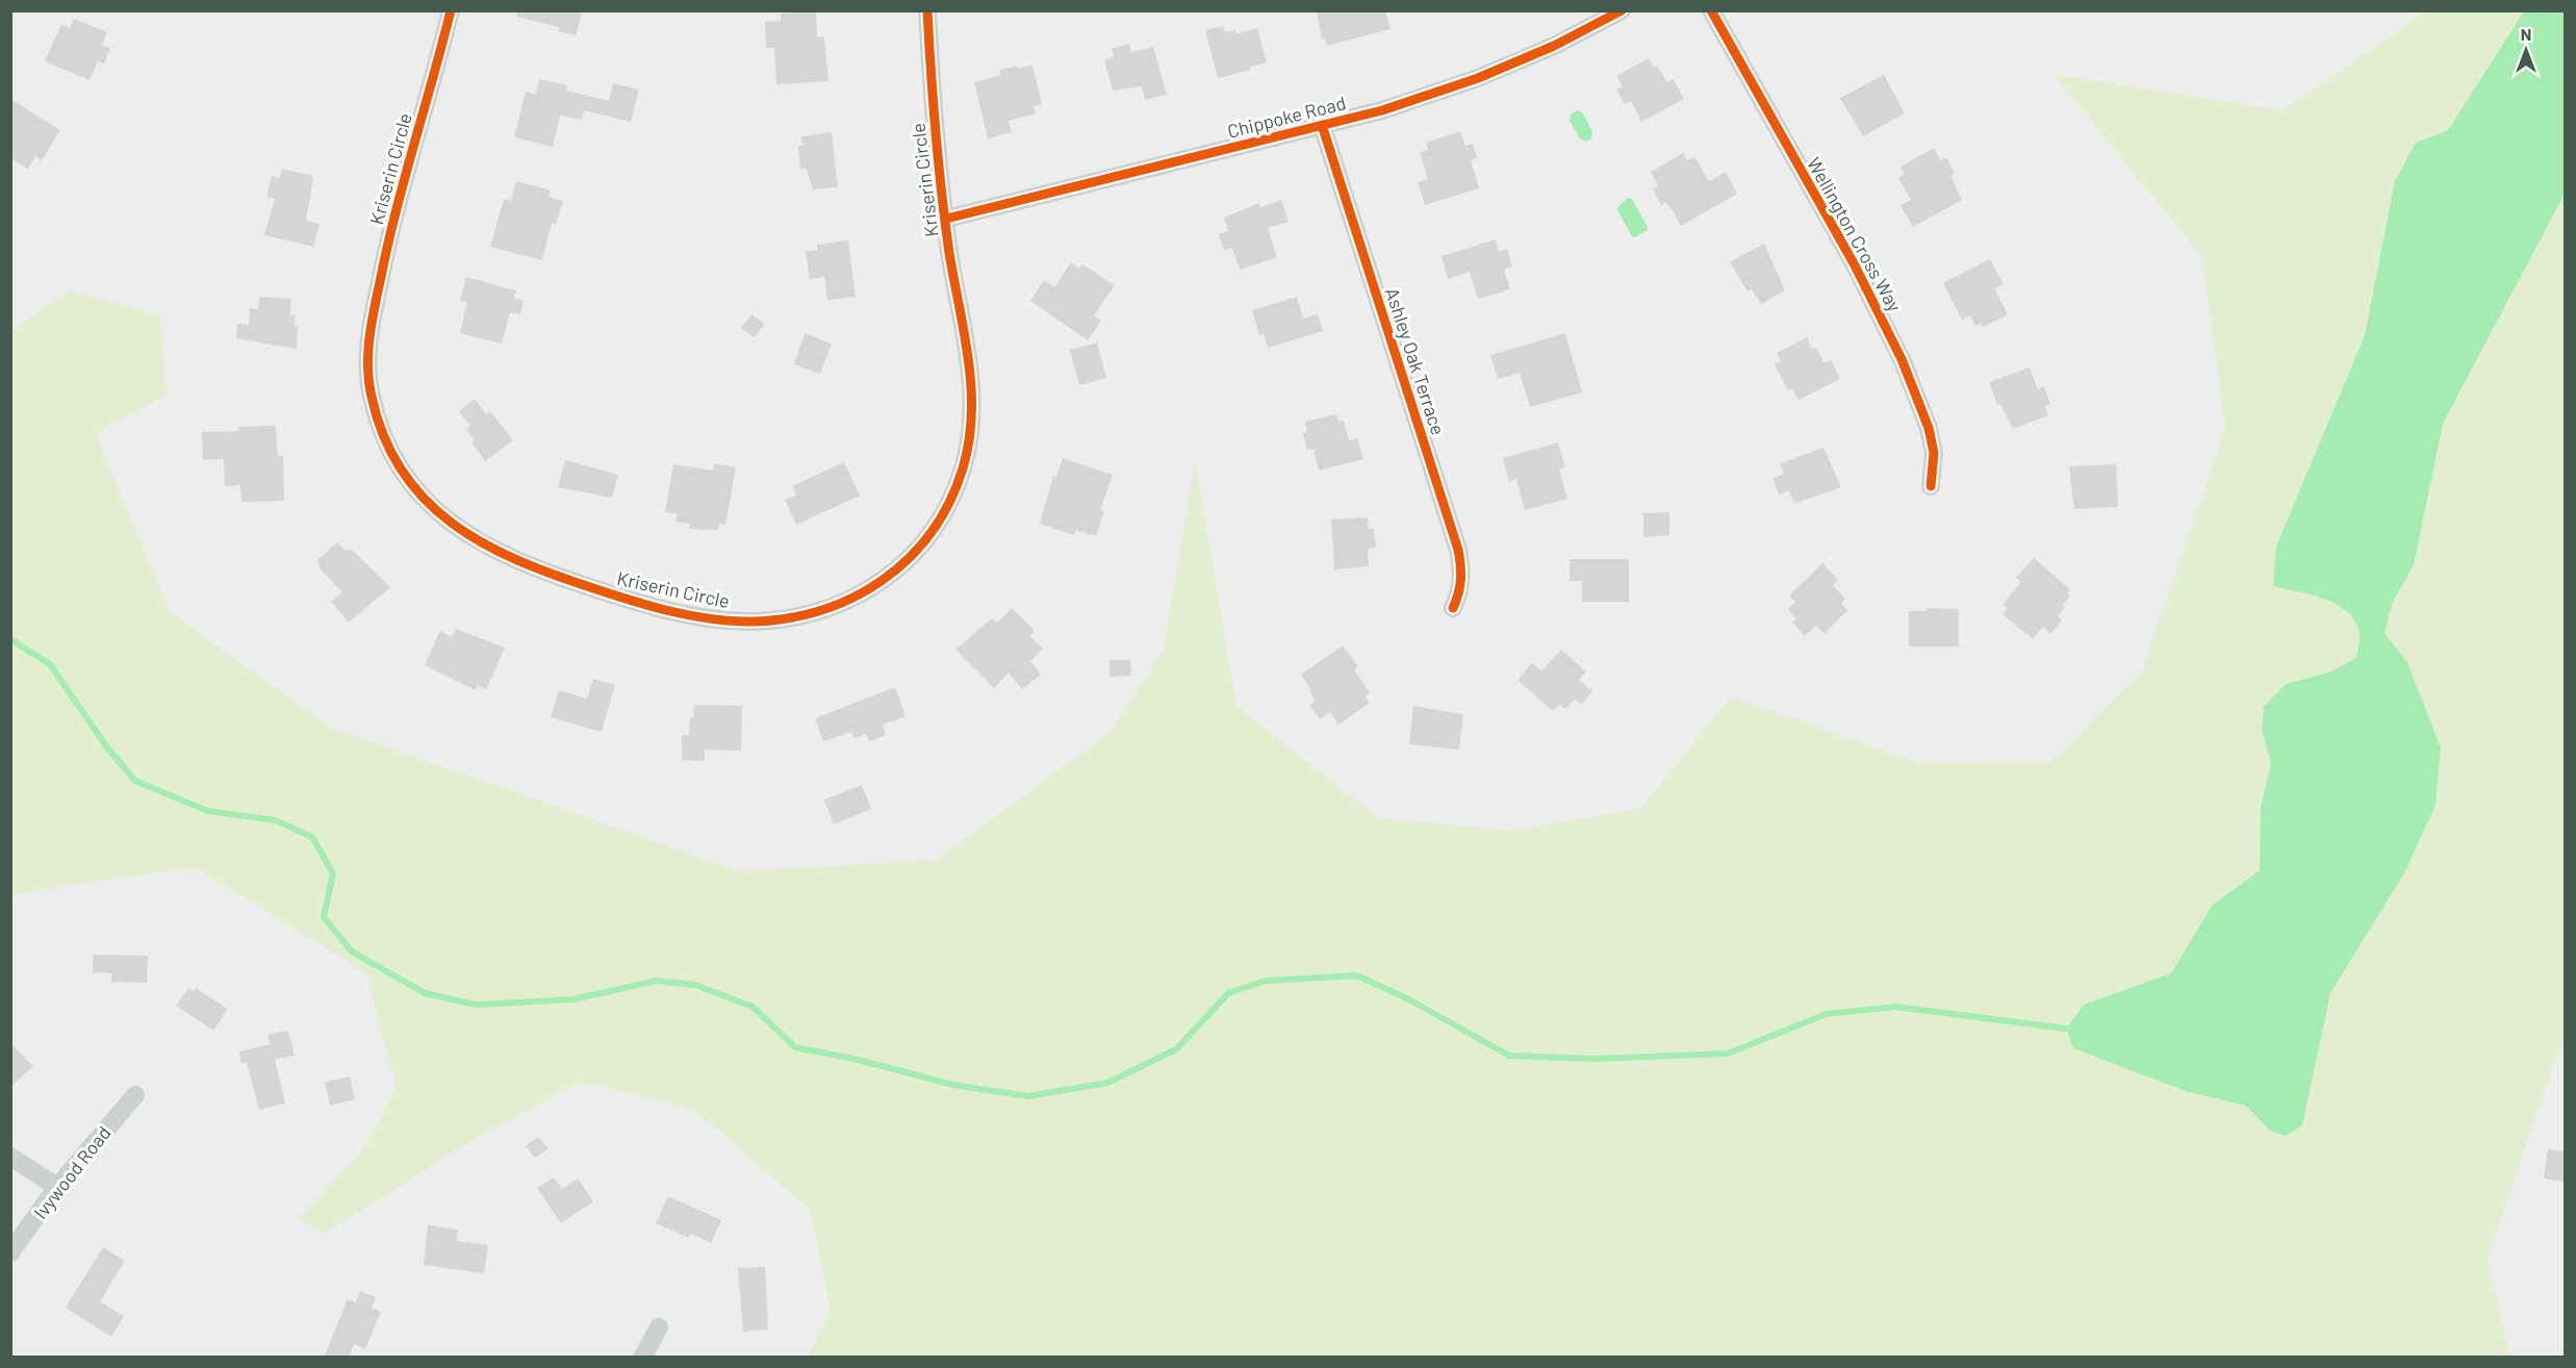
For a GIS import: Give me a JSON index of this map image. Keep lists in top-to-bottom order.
{
  "streets": {
    "street": [
      "Chippoke Road",
      "Kriserin Circle",
      "Wellington Cross Way",
      "Ashley Oak Terrace",
      "Ivywood Road"
    ]
  },
  "crossings": [
    ["Chippoke Road", "Kriserin Circle"],
    ["Chippoke Road", "Ashley Oak Terrace"]
  ],
  "north": "top"
}
